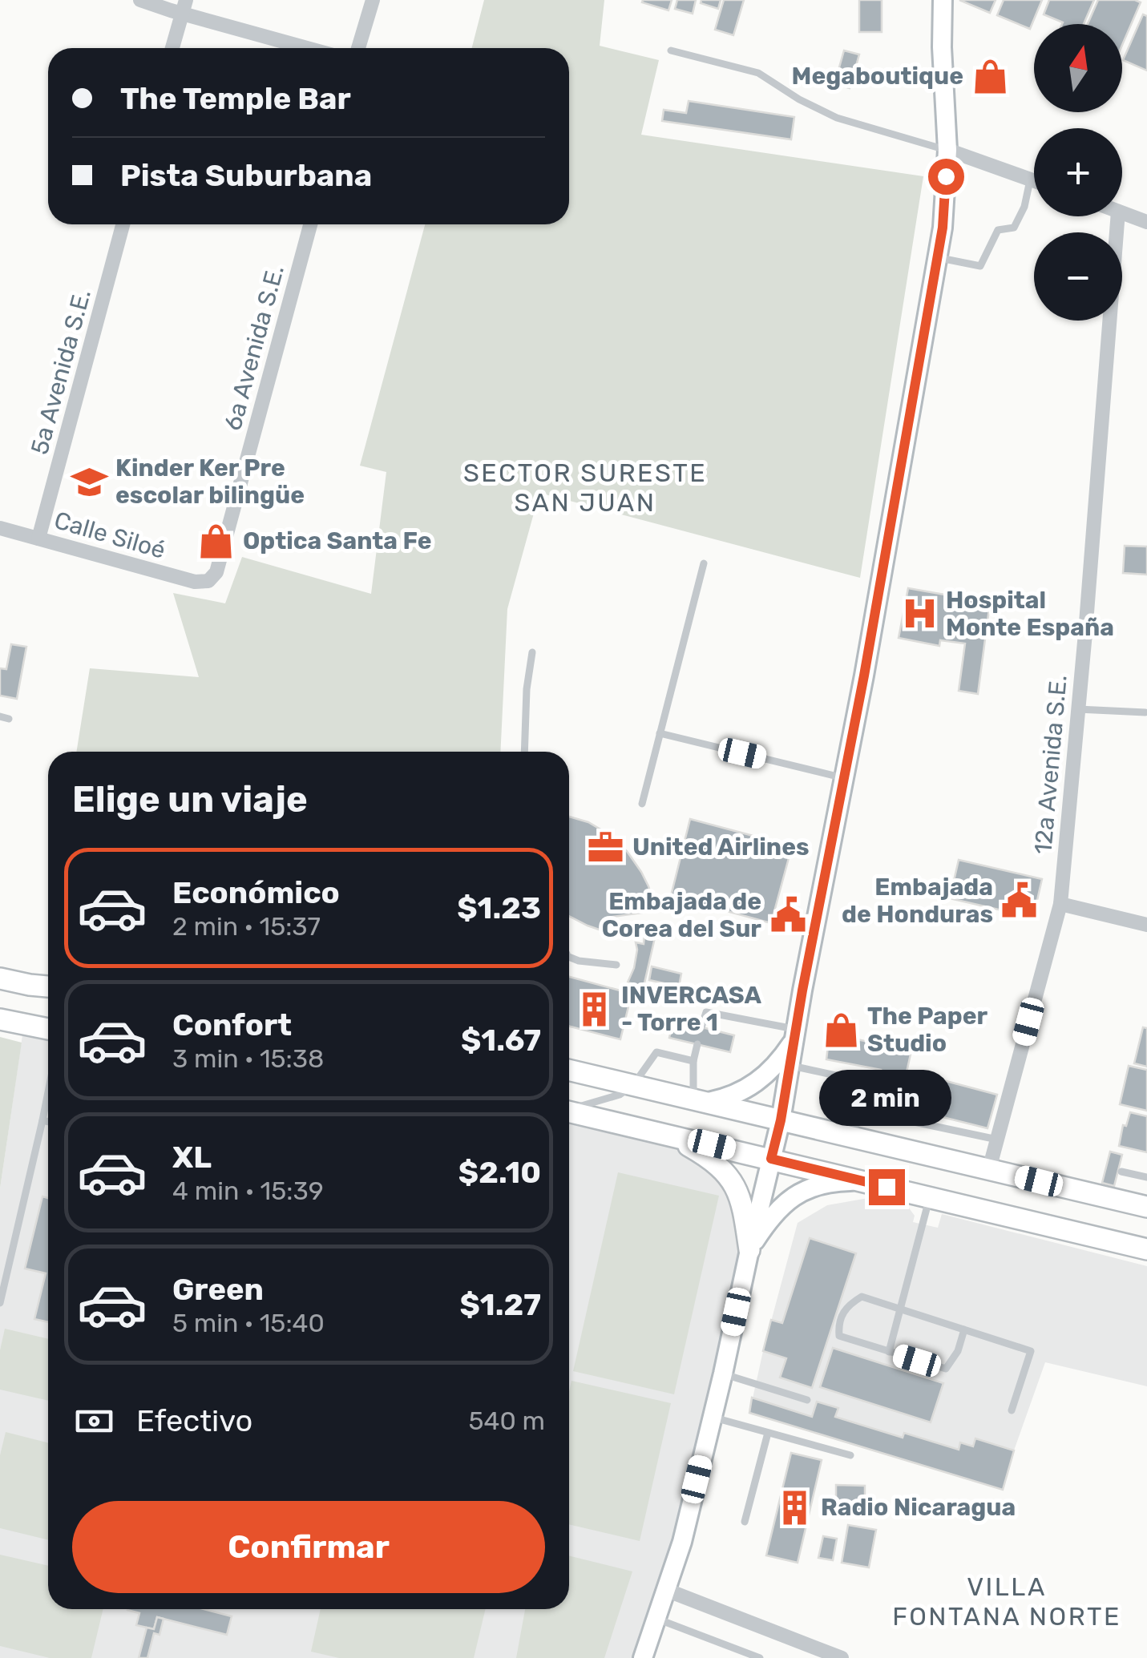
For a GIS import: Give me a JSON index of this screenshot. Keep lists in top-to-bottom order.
{
  "streets": {
    "street": [
      "6a Avenida S.E.",
      "5a Avenida S.E.",
      "Calle Siloé",
      "12a Avenida S.E."
    ]
  },
  "crossings": [
    ["6a Avenida S.E.", "Calle Siloé"],
    ["5a Avenida S.E.", "Calle Siloé"]
  ],
  "districts": ["SECTOR SURESTE SAN JUAN", "VILLA FONTANA NORTE"],
  "places": {
    "shop": ["Megaboutique", "Optica Santa Fe", "The Paper Studio"],
    "school or university": ["Kinder Ker Pre escolar bilingüe"],
    "hospital": ["Hospital Monte España"],
    "office": ["United Airlines"],
    "public building": ["Embajada de Honduras", "Embajada de Corea del Sur"],
    "building": ["INVERCASA - Torre 1", "Radio Nicaragua"]
  },
  "north": "top",
  "page": {
    "map_buttons": ["+", "−"],
    "banner": ["The Temple Bar", "Pista Suburbana"],
    "heading": "Elige un viaje",
    "list": [
      {
        "name": "Económico",
        "note": "2 min · 15:37",
        "value": "$1.23"
      },
      {
        "name": "Confort",
        "note": "3 min · 15:38",
        "value": "$1.67"
      },
      {
        "name": "XL",
        "note": "4 min · 15:39",
        "value": "$2.10"
      },
      {
        "name": "Green",
        "note": "5 min · 15:40",
        "value": "$1.27"
      }
    ],
    "bubble": "2 min",
    "pay": ["Efectivo", "540 m"],
    "buttons": "Confirmar"
  }
}
